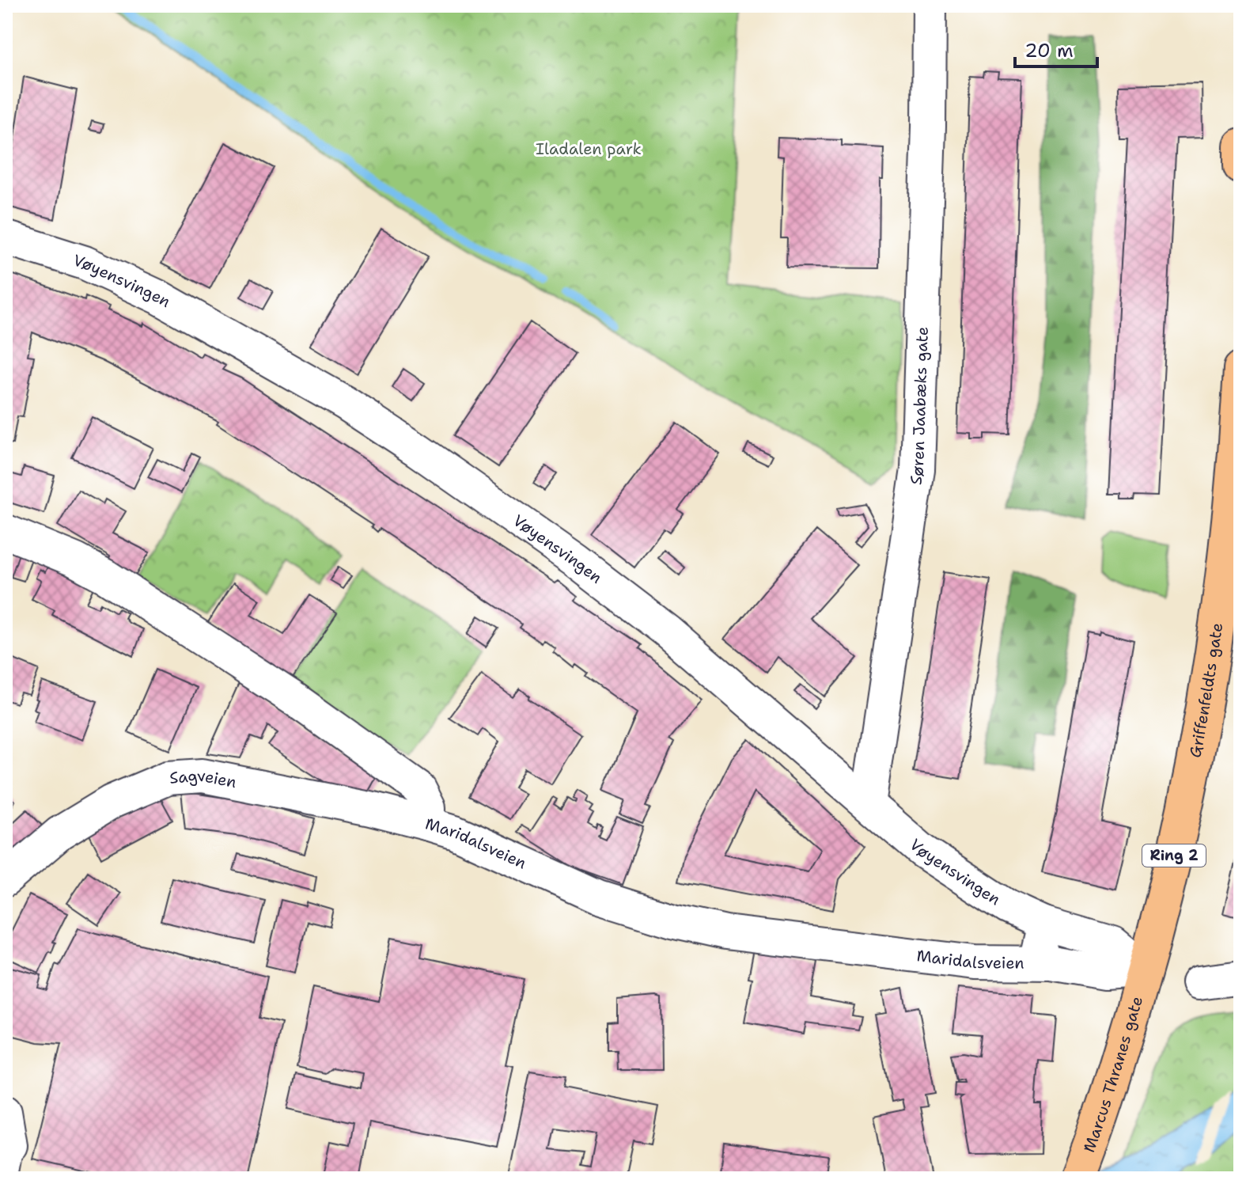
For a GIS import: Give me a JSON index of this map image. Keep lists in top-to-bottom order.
{
  "streets": {
    "main road": ["Griffenfeldts gate", "Ring 2", "Marcus Thranes gate"],
    "street": [
      "Vøyensvingen",
      "Søren Jaabæks gate",
      "Sagveien",
      "Maridalsveien"
    ]
  },
  "crossings": [
    ["Vøyensvingen", "Søren Jaabæks gate"],
    ["Vøyensvingen", "Maridalsveien"],
    ["Griffenfeldts gate", "Maridalsveien"],
    ["Griffenfeldts gate", "Marcus Thranes gate"],
    ["Sagveien", "Maridalsveien"],
    ["Maridalsveien", "Marcus Thranes gate"]
  ],
  "parks": ["Iladalen park"],
  "scale_bar": "20 m"
}
